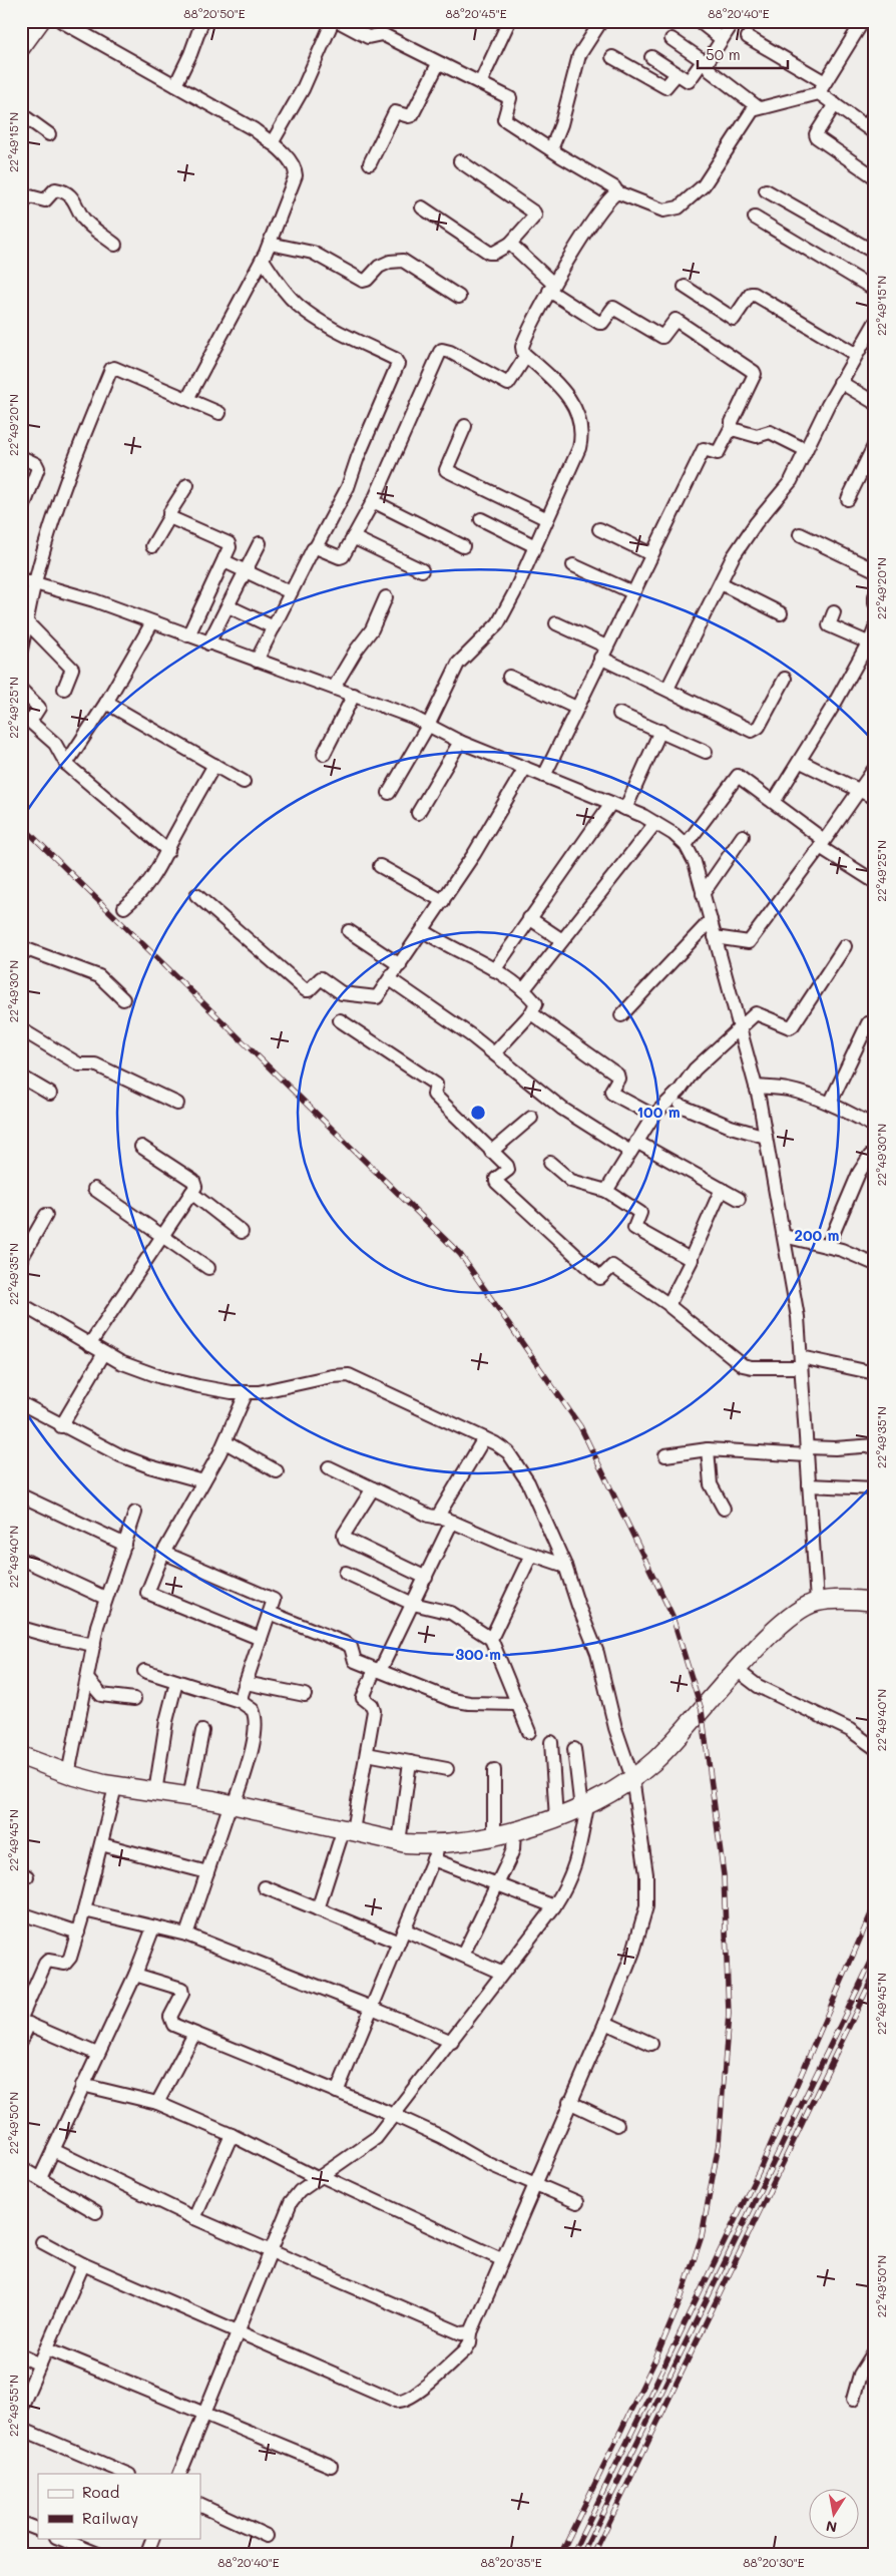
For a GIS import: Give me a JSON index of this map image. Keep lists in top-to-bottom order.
{
  "legend": ["Road", "Railway"],
  "scale_bar": "50 m",
  "north": "bottom",
  "coordinates": [
    "88°20'50\"E",
    "88°20'45\"E",
    "88°20'40\"E",
    "22°49'15\"N",
    "22°49'20\"N",
    "22°49'25\"N",
    "22°49'30\"N",
    "22°49'35\"N",
    "22°49'40\"N",
    "22°49'45\"N",
    "22°49'50\"N",
    "22°49'55\"N",
    "88°20'35\"E",
    "88°20'30\"E"
  ],
  "rings": ["100 m", "200 m", "300 m"]
}
